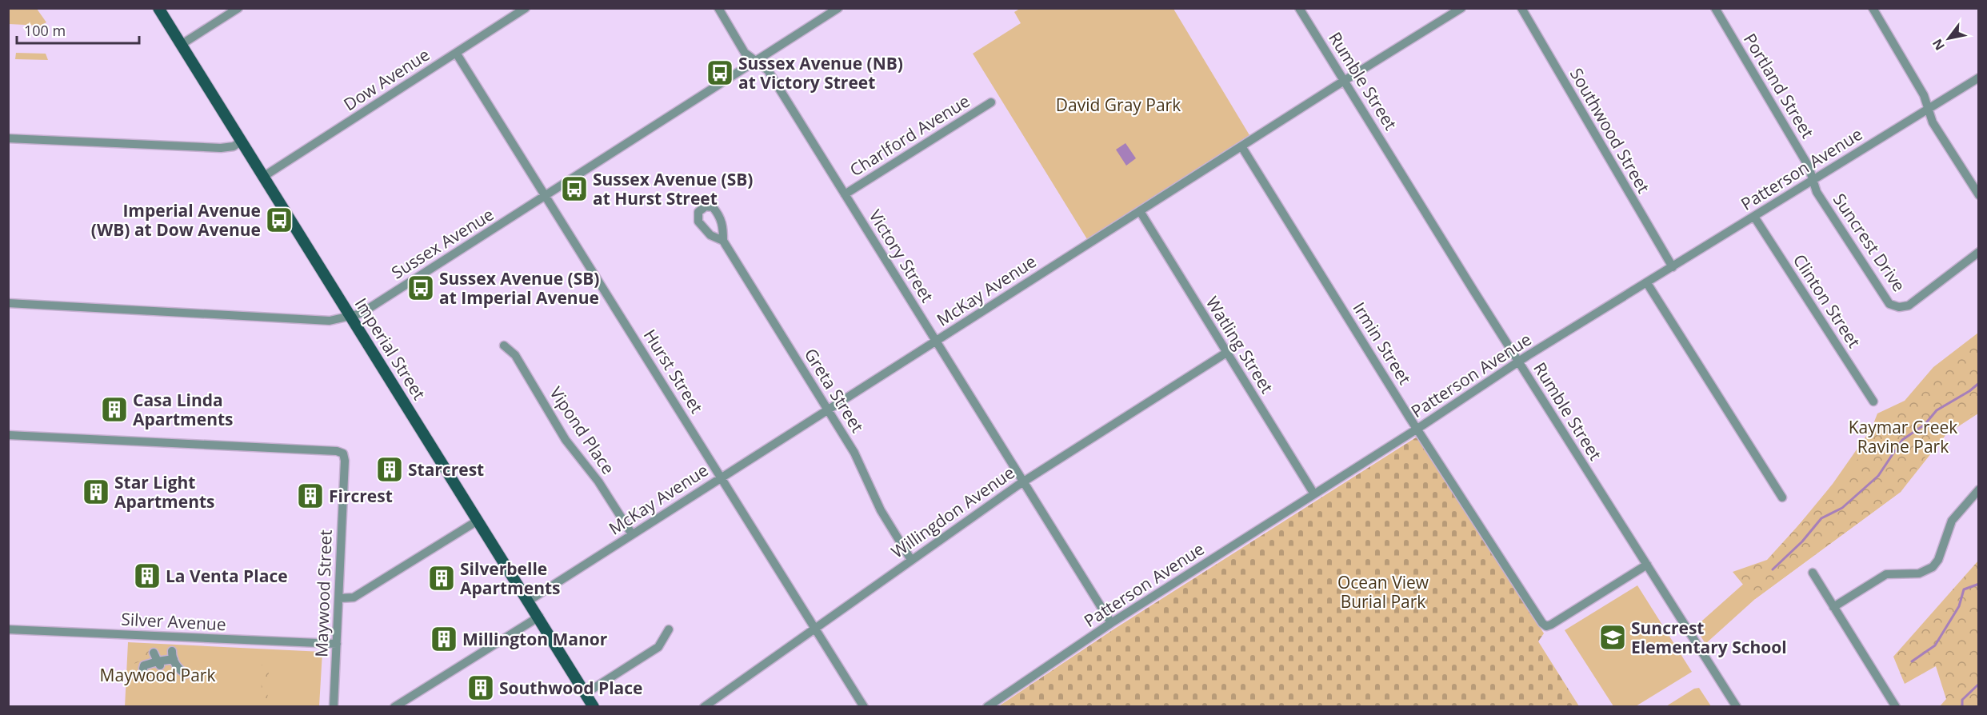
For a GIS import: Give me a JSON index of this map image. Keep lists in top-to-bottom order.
{
  "streets": {
    "main road": ["Imperial Street"],
    "street": [
      "Dow Avenue",
      "Rumble Street",
      "Portland Street",
      "Southwood Street",
      "Charlford Avenue",
      "Patterson Avenue",
      "Suncrest Drive",
      "Sussex Avenue",
      "Victory Street",
      "McKay Avenue",
      "Clinton Street",
      "Irmin Street",
      "Watling Street",
      "Hurst Street",
      "Greta Street",
      "Vipond Place",
      "Willingdon Avenue",
      "Maywood Street",
      "Silver Avenue"
    ]
  },
  "crossings": [
    ["Dow Avenue", "Imperial Street"],
    ["Dow Avenue", "Hurst Street"],
    ["Rumble Street", "Patterson Avenue"],
    ["Rumble Street", "McKay Avenue"],
    ["Rumble Street", "Irmin Street"],
    ["Portland Street", "Patterson Avenue"],
    ["Portland Street", "Suncrest Drive"],
    ["Southwood Street", "Patterson Avenue"],
    ["Charlford Avenue", "Victory Street"],
    ["Patterson Avenue", "Suncrest Drive"],
    ["Patterson Avenue", "Victory Street"],
    ["Patterson Avenue", "Clinton Street"],
    ["Patterson Avenue", "Irmin Street"],
    ["Patterson Avenue", "Watling Street"],
    ["Sussex Avenue", "Victory Street"],
    ["Sussex Avenue", "Imperial Street"],
    ["Sussex Avenue", "Hurst Street"],
    ["Victory Street", "McKay Avenue"],
    ["Victory Street", "Willingdon Avenue"],
    ["McKay Avenue", "Irmin Street"],
    ["McKay Avenue", "Watling Street"],
    ["McKay Avenue", "Imperial Street"],
    ["McKay Avenue", "Hurst Street"],
    ["McKay Avenue", "Greta Street"],
    ["McKay Avenue", "Vipond Place"],
    ["Watling Street", "Willingdon Avenue"],
    ["Hurst Street", "Willingdon Avenue"],
    ["Greta Street", "Willingdon Avenue"],
    ["Maywood Street", "Silver Avenue"]
  ],
  "parks": [
    "David Gray Park",
    "Kaymar Creek Ravine Park",
    "Ocean View Burial Park",
    "Maywood Park"
  ],
  "places": {
    "bus stop": [
      "Sussex Avenue (NB) at Victory Street",
      "Sussex Avenue (SB) at Hurst Street",
      "Imperial Avenue (WB) at Dow Avenue",
      "Sussex Avenue (SB) at Imperial Avenue"
    ],
    "building": [
      "Casa Linda Apartments",
      "Starcrest",
      "Star Light Apartments",
      "Fircrest",
      "La Venta Place",
      "Silverbelle Apartments",
      "Millington Manor",
      "Southwood Place"
    ],
    "school or university": ["Suncrest Elementary School"]
  },
  "scale_bar": "100 m",
  "north": "bottom left"
}
